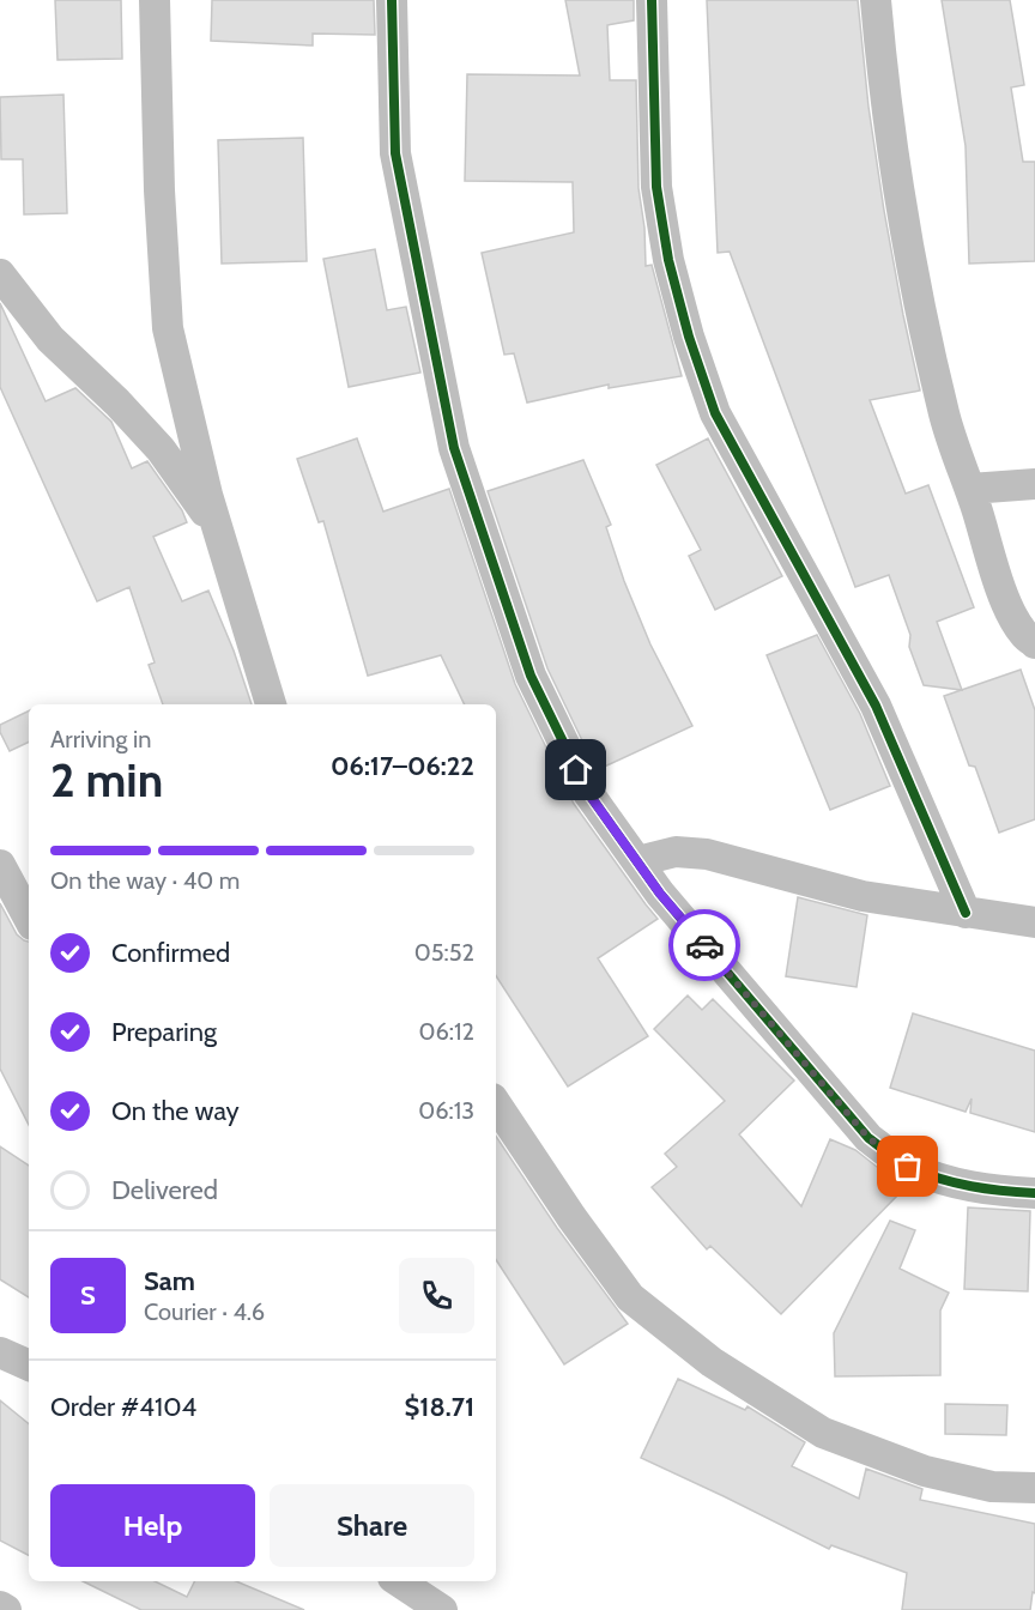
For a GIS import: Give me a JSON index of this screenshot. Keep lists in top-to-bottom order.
{
  "page": {
    "heading": ["2 min", "Arriving in", "06:17–06:22"],
    "panel": [
      "Sam",
      "Courier · 4.6",
      "Order #4104",
      "$18.71"
    ],
    "bar": "On the way · 40 m",
    "list": [
      ["Confirmed", "05:52"],
      ["Preparing", "06:12"],
      ["On the way", "06:13"],
      "Delivered"
    ],
    "round": "S",
    "buttons": ["Help", "Share"]
  }
}
